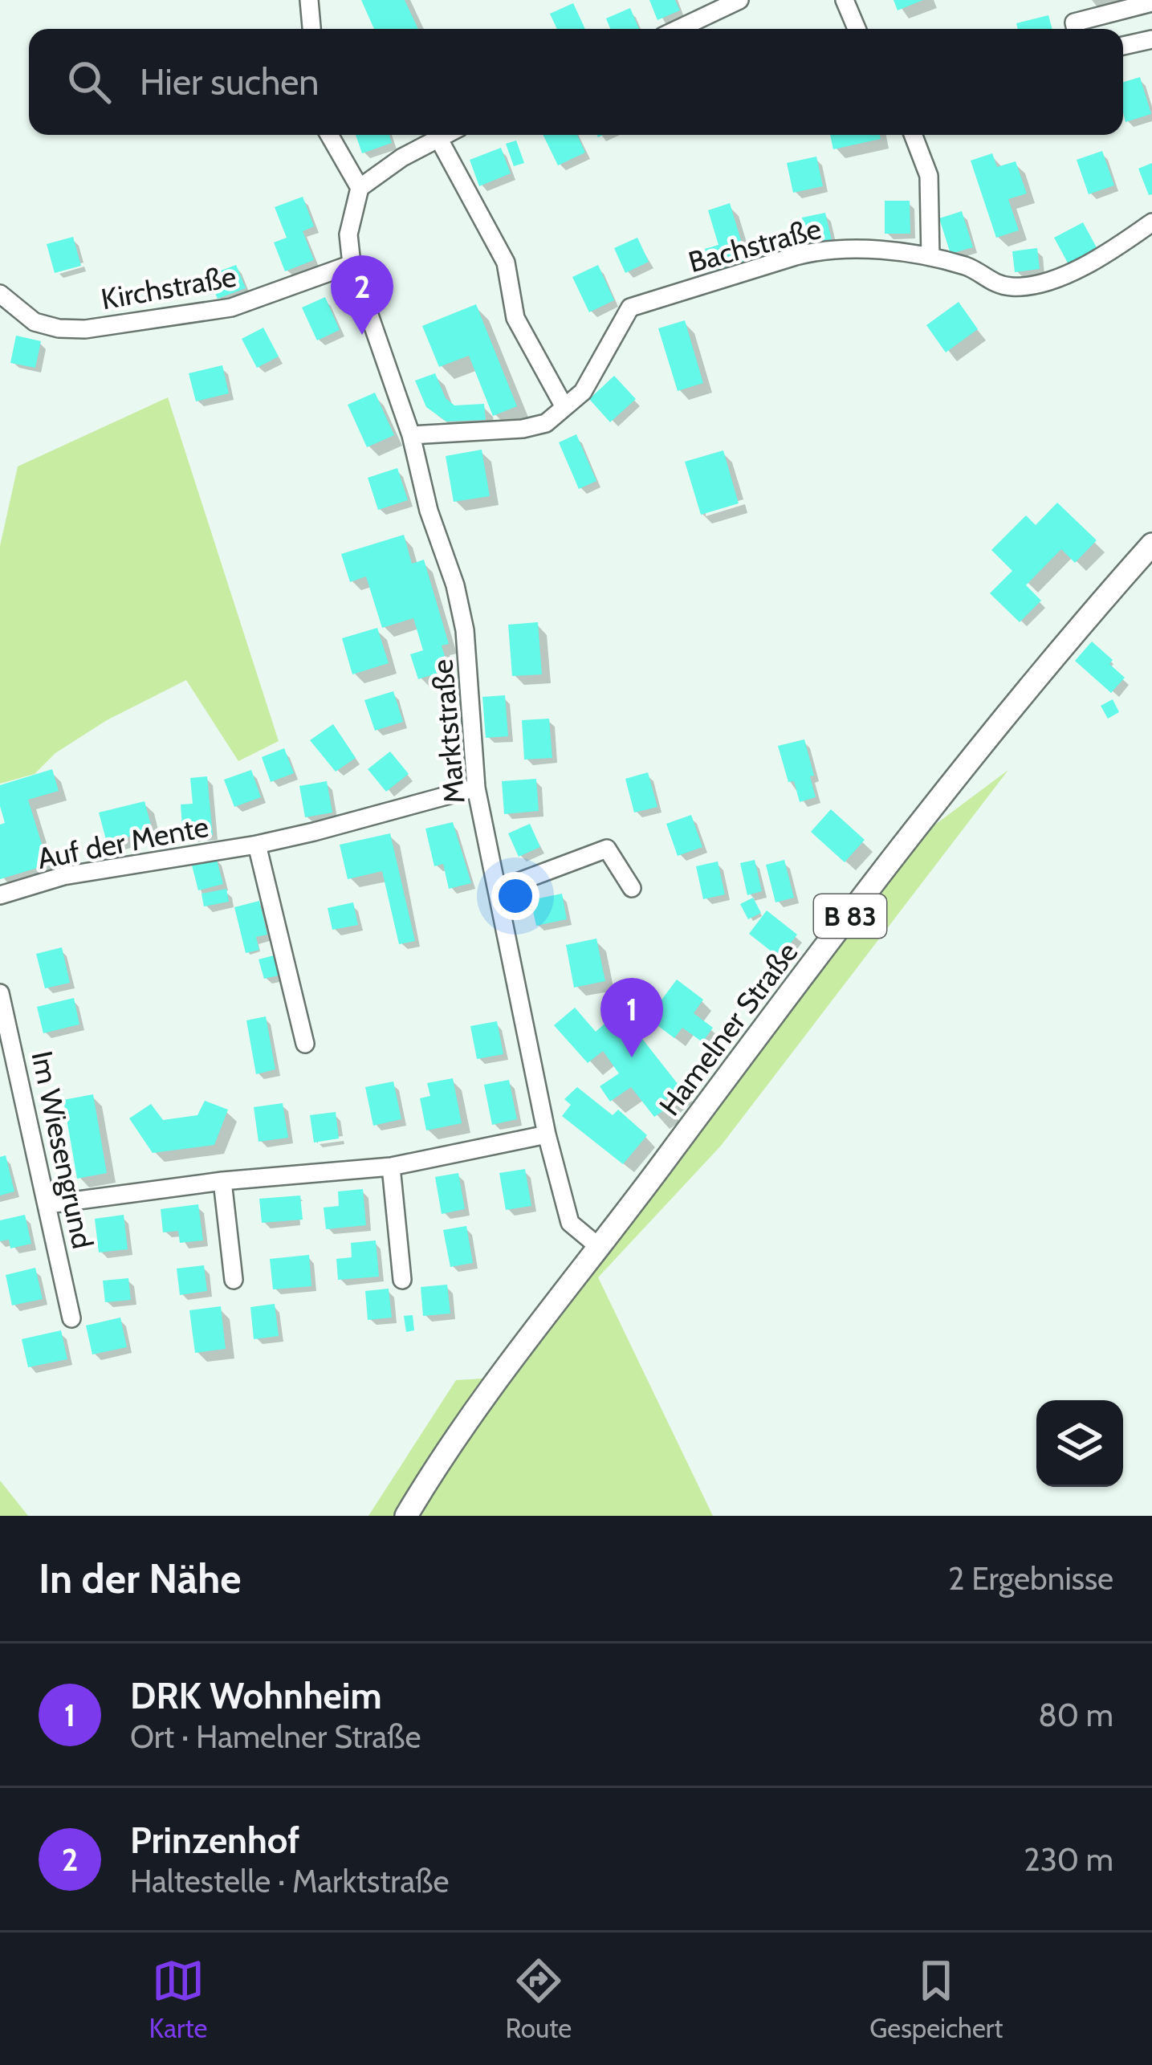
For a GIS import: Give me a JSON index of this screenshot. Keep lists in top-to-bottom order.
{
  "streets": {
    "main road": ["B 83", "Hamelner Straße"],
    "street": [
      "Bachstraße",
      "Kirchstraße",
      "Marktstraße",
      "Auf der Mente",
      "Im Wiesengrund"
    ]
  },
  "crossings": [
    ["Bachstraße", "Marktstraße"],
    ["Kirchstraße", "Marktstraße"],
    ["Marktstraße", "Auf der Mente"],
    ["Marktstraße", "Hamelner Straße"]
  ],
  "page": {
    "search": "Hier suchen",
    "pins": ["2", "1"],
    "heading": ["In der Nähe", "2 Ergebnisse"],
    "list": [
      {
        "mark": "1",
        "name": "DRK Wohnheim",
        "note": "Ort · Hamelner Straße",
        "value": "80 m"
      },
      {
        "mark": "2",
        "name": "Prinzenhof",
        "note": "Haltestelle · Marktstraße",
        "value": "230 m"
      }
    ],
    "nav": ["Karte", "Route", "Gespeichert"]
  }
}
